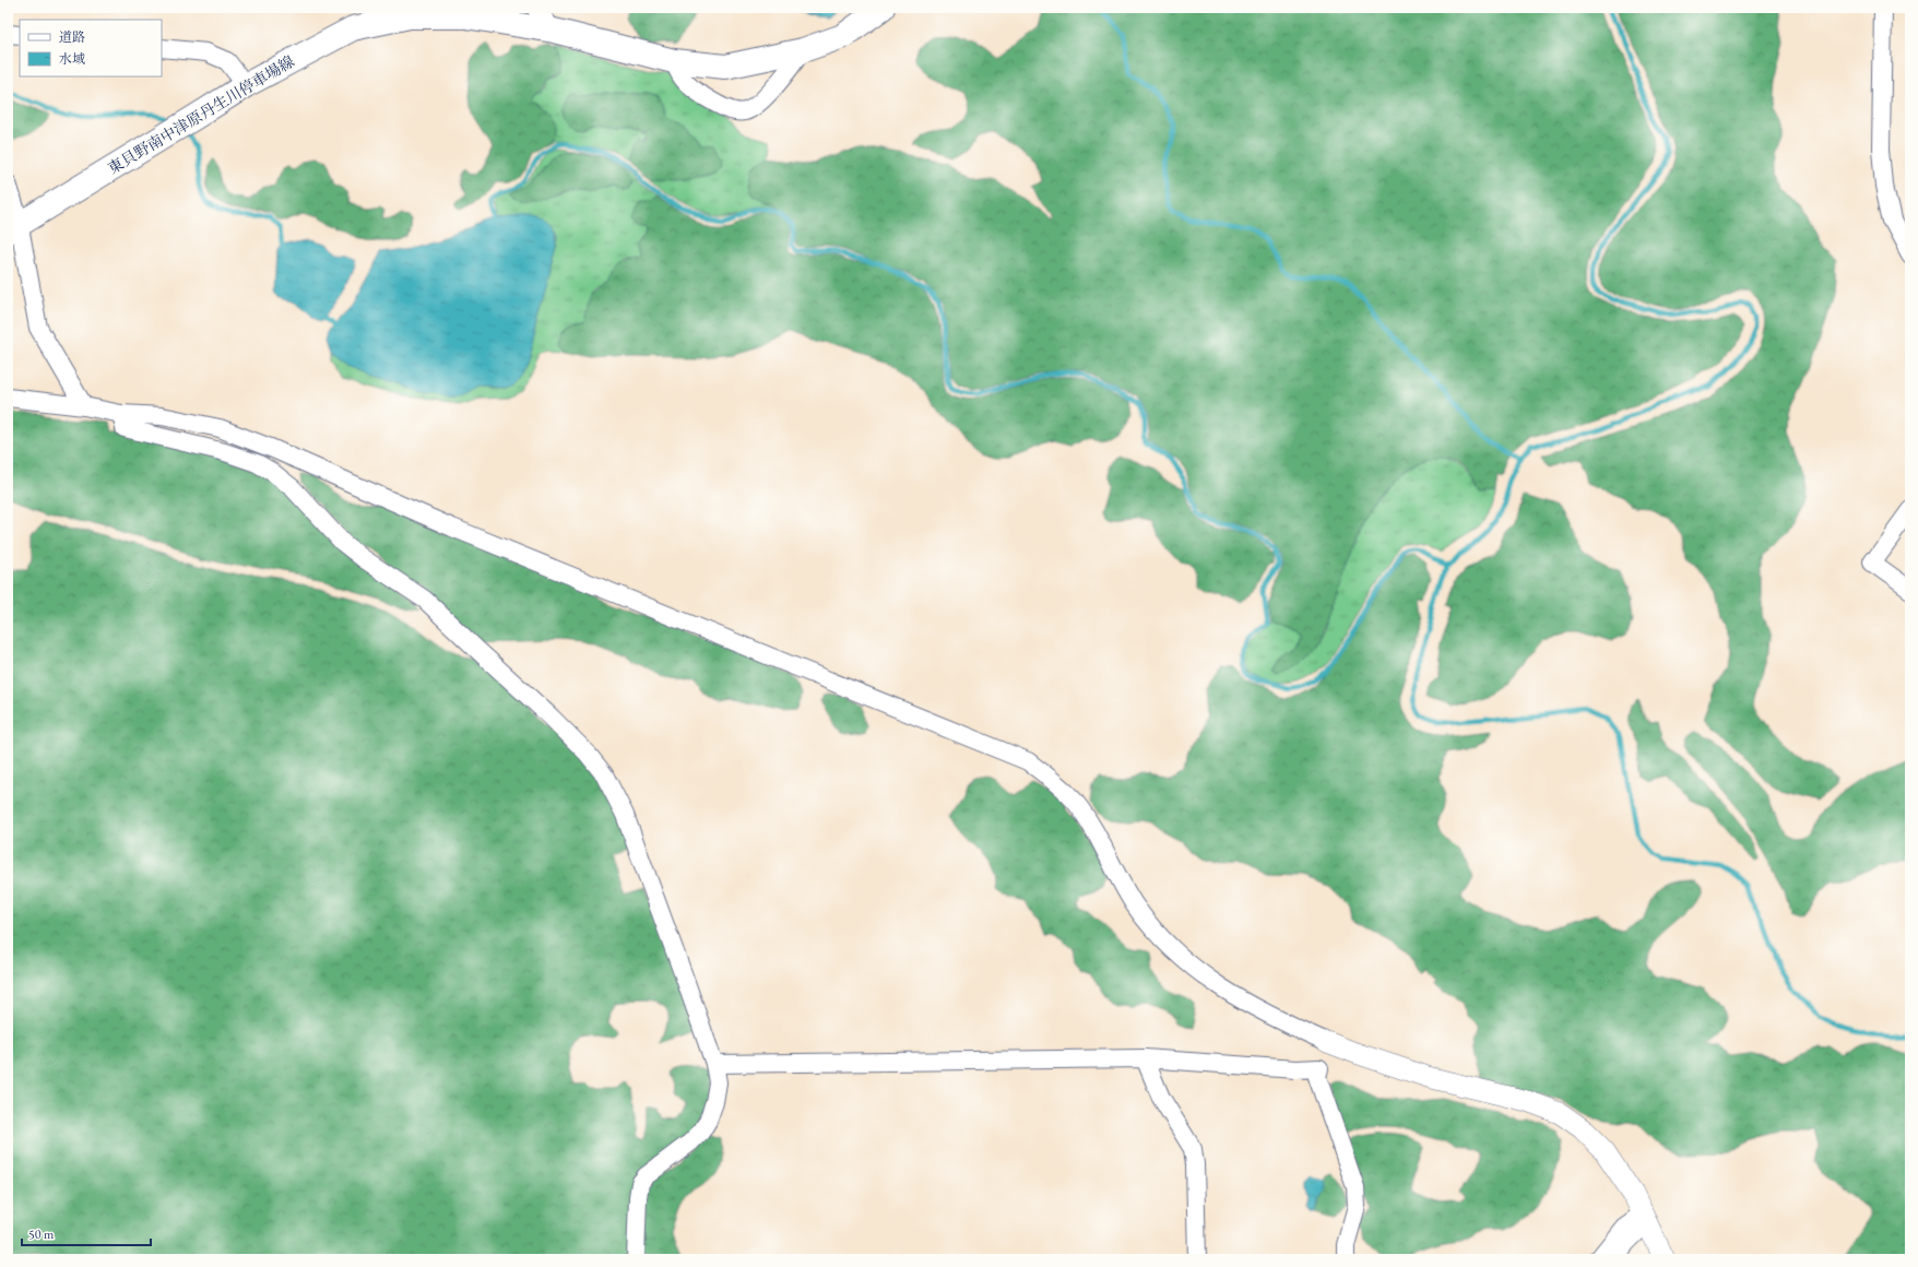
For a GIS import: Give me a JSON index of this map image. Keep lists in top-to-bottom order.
{
  "streets": {
    "main road": ["東貝野南中津原丹生川停車場線"]
  },
  "legend": ["道路", "水域"],
  "scale_bar": "50 m"
}
